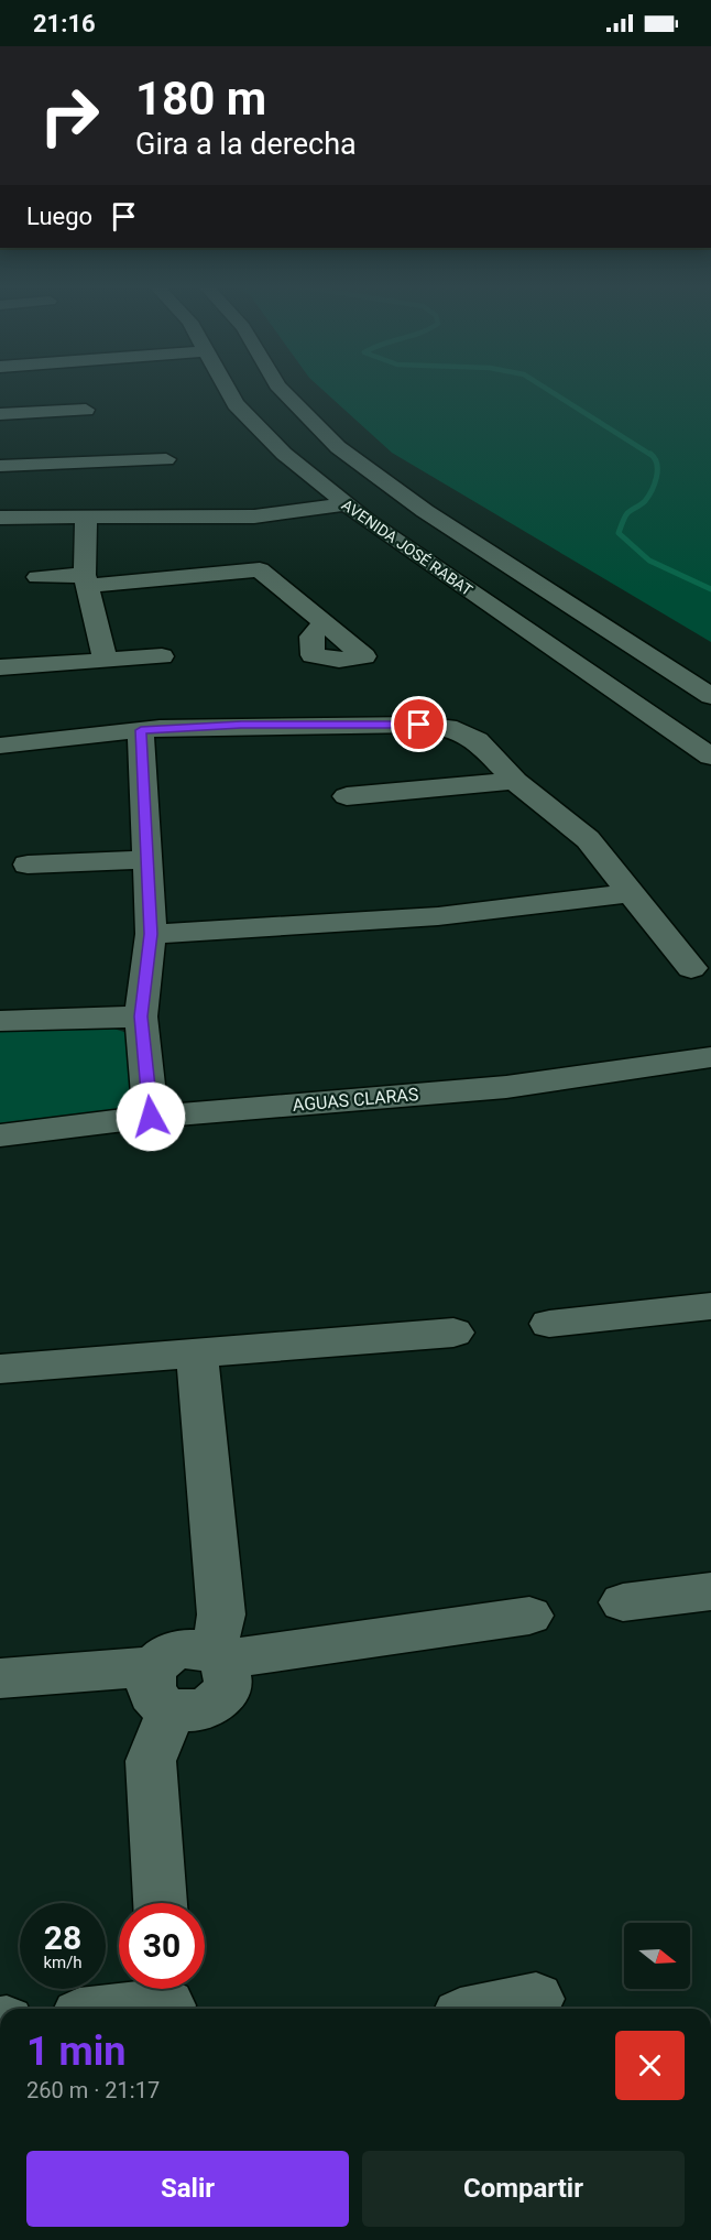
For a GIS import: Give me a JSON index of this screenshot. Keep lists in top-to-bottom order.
{
  "streets": {
    "street": ["AVENIDA JOSÉ RABAT", "AGUAS CLARAS"]
  },
  "north": "right",
  "page": {
    "status": "21:16",
    "turn": ["180 m", "Gira a la derecha"],
    "then": "Luego",
    "speed": "28 km/h",
    "limit": "30",
    "heading": ["1 min", "260 m · 21:17"],
    "buttons": ["Salir", "Compartir"]
  }
}
